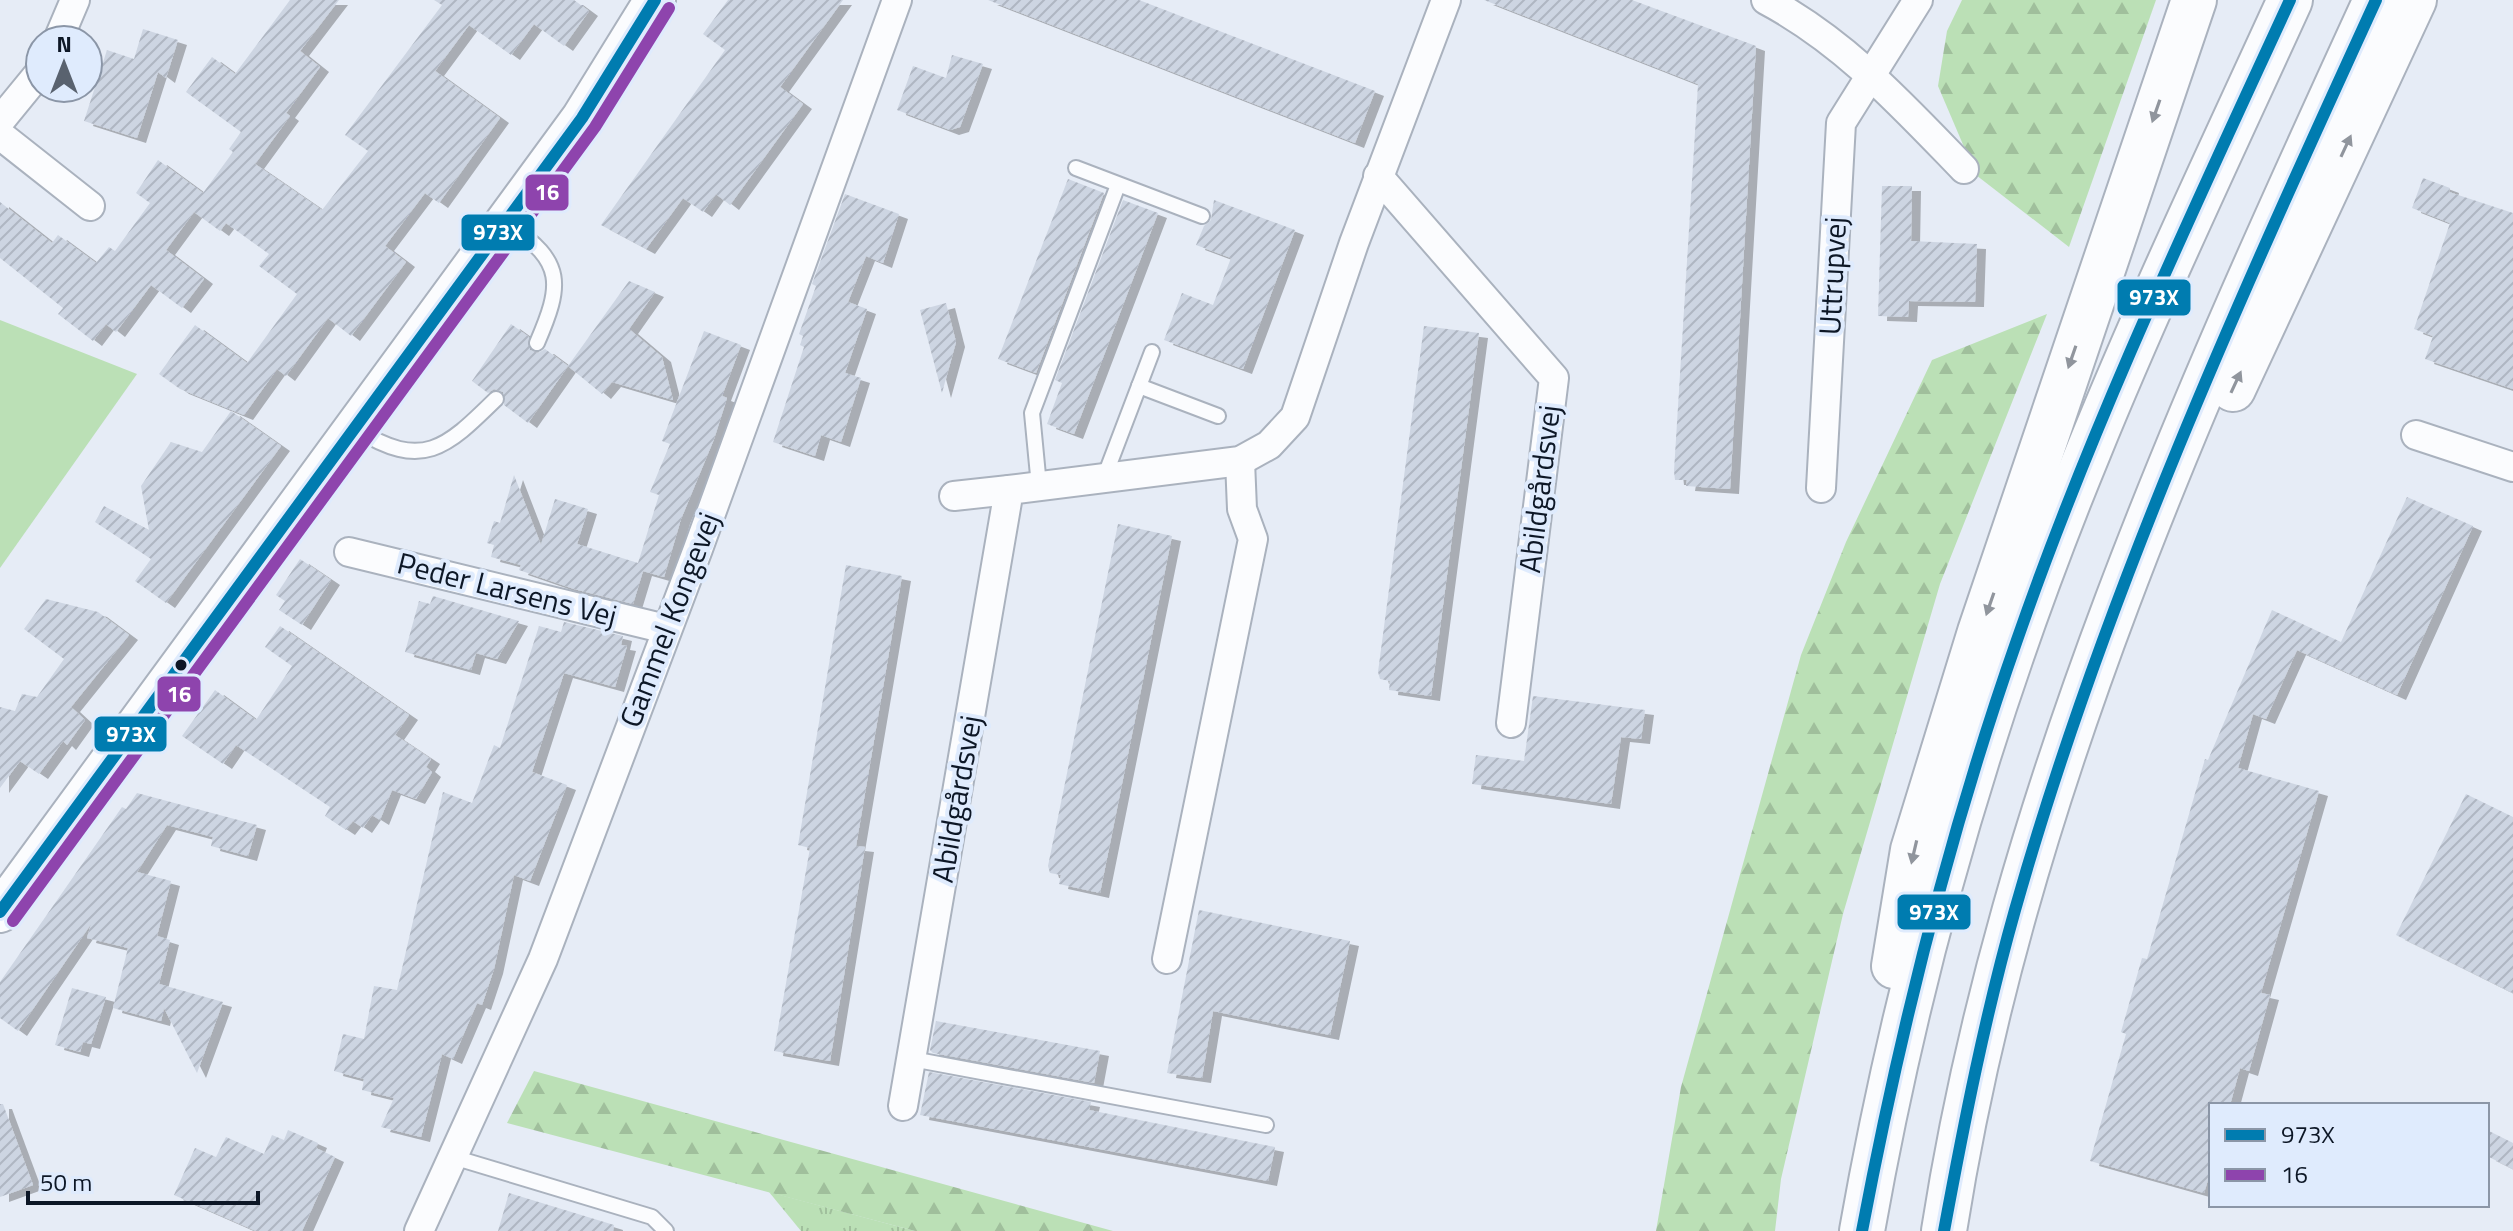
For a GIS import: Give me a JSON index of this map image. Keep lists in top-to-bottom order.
{
  "streets": {
    "street": [
      "Uttrupvej",
      "Abildgårdsvej",
      "Peder Larsens Vej",
      "Gammel Kongevej"
    ]
  },
  "crossings": [
    ["Peder Larsens Vej", "Gammel Kongevej"]
  ],
  "lines": ["transit line 973X", "transit line 16"],
  "legend": ["973X", "16"],
  "scale_bar": "50 m",
  "north": "top"
}
